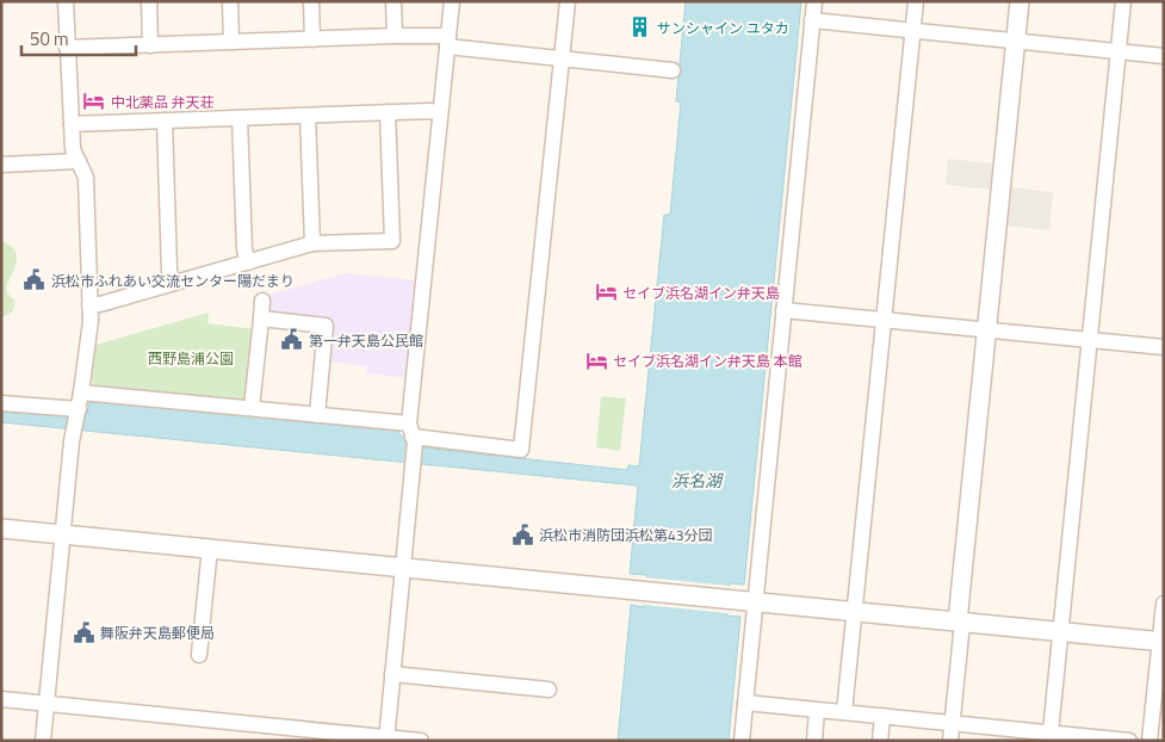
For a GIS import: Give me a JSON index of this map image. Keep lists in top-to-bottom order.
{
  "water": ["浜名湖"],
  "parks": ["西野島浦公園"],
  "places": {
    "building": ["サンシャイン ユタカ"],
    "hotel": ["中北薬品 弁天荘", "セイブ浜名湖イン弁天島", "セイブ浜名湖イン弁天島 本館"],
    "public building": [
      "浜松市ふれあい交流センター陽だまり",
      "第一弁天島公民館",
      "浜松市消防団浜松第43分団",
      "舞阪弁天島郵便局"
    ]
  },
  "scale_bar": "50 m"
}
